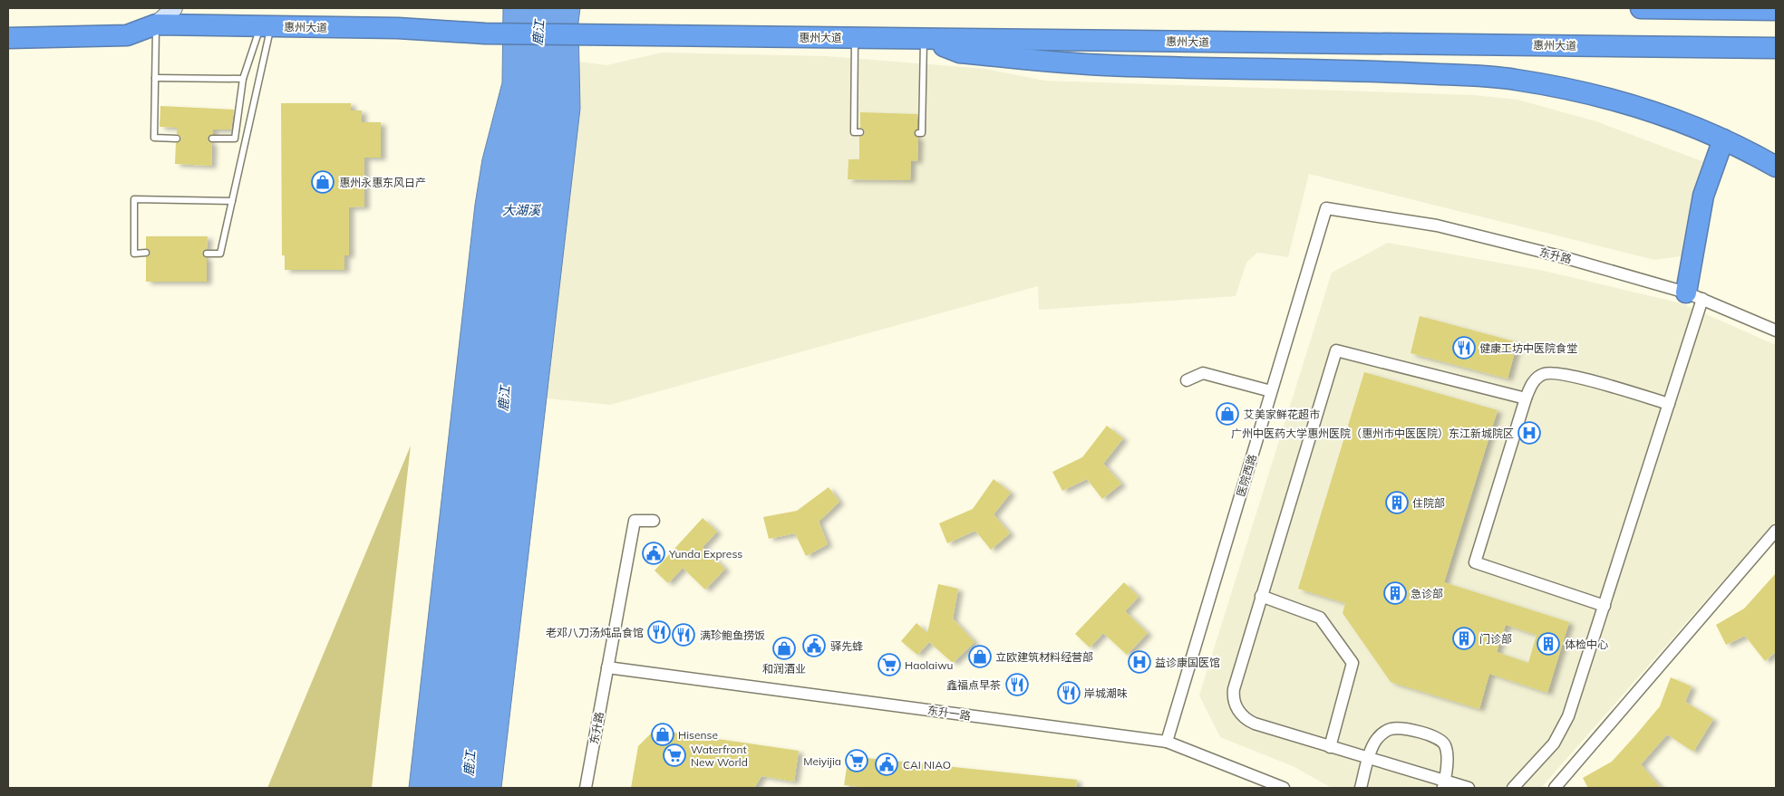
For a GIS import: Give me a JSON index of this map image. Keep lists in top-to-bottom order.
{
  "streets": {
    "highway": ["惠州大道"],
    "street": ["东升路", "医院西路", "东升一路"]
  },
  "crossings": [
    ["东升路", "医院西路"],
    ["东升路", "东升一路"],
    ["医院西路", "东升一路"]
  ],
  "water": ["鹿江", "大湖溪"],
  "places": {
    "shop": [
      "惠州永惠东风日产",
      "艾美家鲜花超市",
      "和润酒业",
      "立欧建筑材料经营部",
      "Hisense"
    ],
    "restaurant": [
      "健康工坊中医院食堂",
      "老邓八刀汤炖品食馆",
      "满珍鲍鱼捞饭",
      "鑫福点早茶",
      "岸城潮味"
    ],
    "hospital": ["广州中医药大学惠州医院（惠州市中医医院）东江新城院区", "益诊康国医馆"],
    "building": [
      "住院部",
      "急诊部",
      "门诊部",
      "体检中心"
    ],
    "public building": ["Yunda Express", "驿先蜂", "CAI NIAO"],
    "supermarket": ["Haolaiwu", "Waterfront New World", "Meiyijia"]
  }
}
